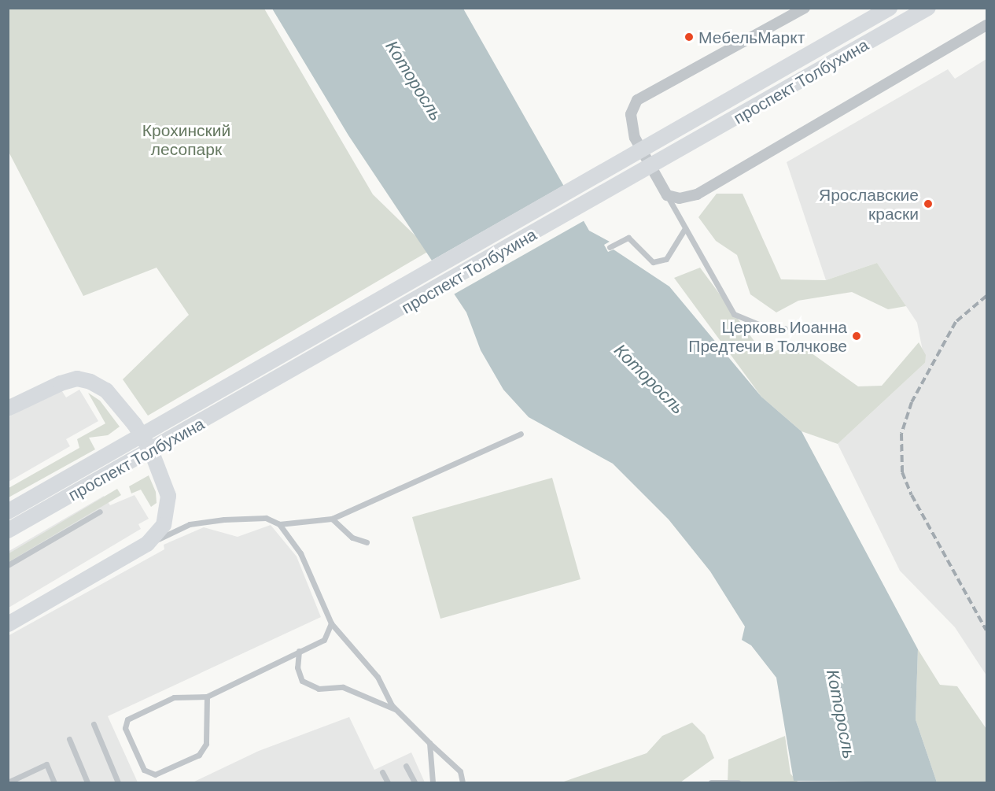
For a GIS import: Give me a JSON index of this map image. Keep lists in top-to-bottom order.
{
  "streets": {
    "main road": ["проспект Толбухина"]
  },
  "water": ["Которосль"],
  "parks": ["Крохинский лесопарк"],
  "places": ["МебельМаркт", "Ярославские краски", "Церковь Иоанна Предтечи в Толчкове"]
}
